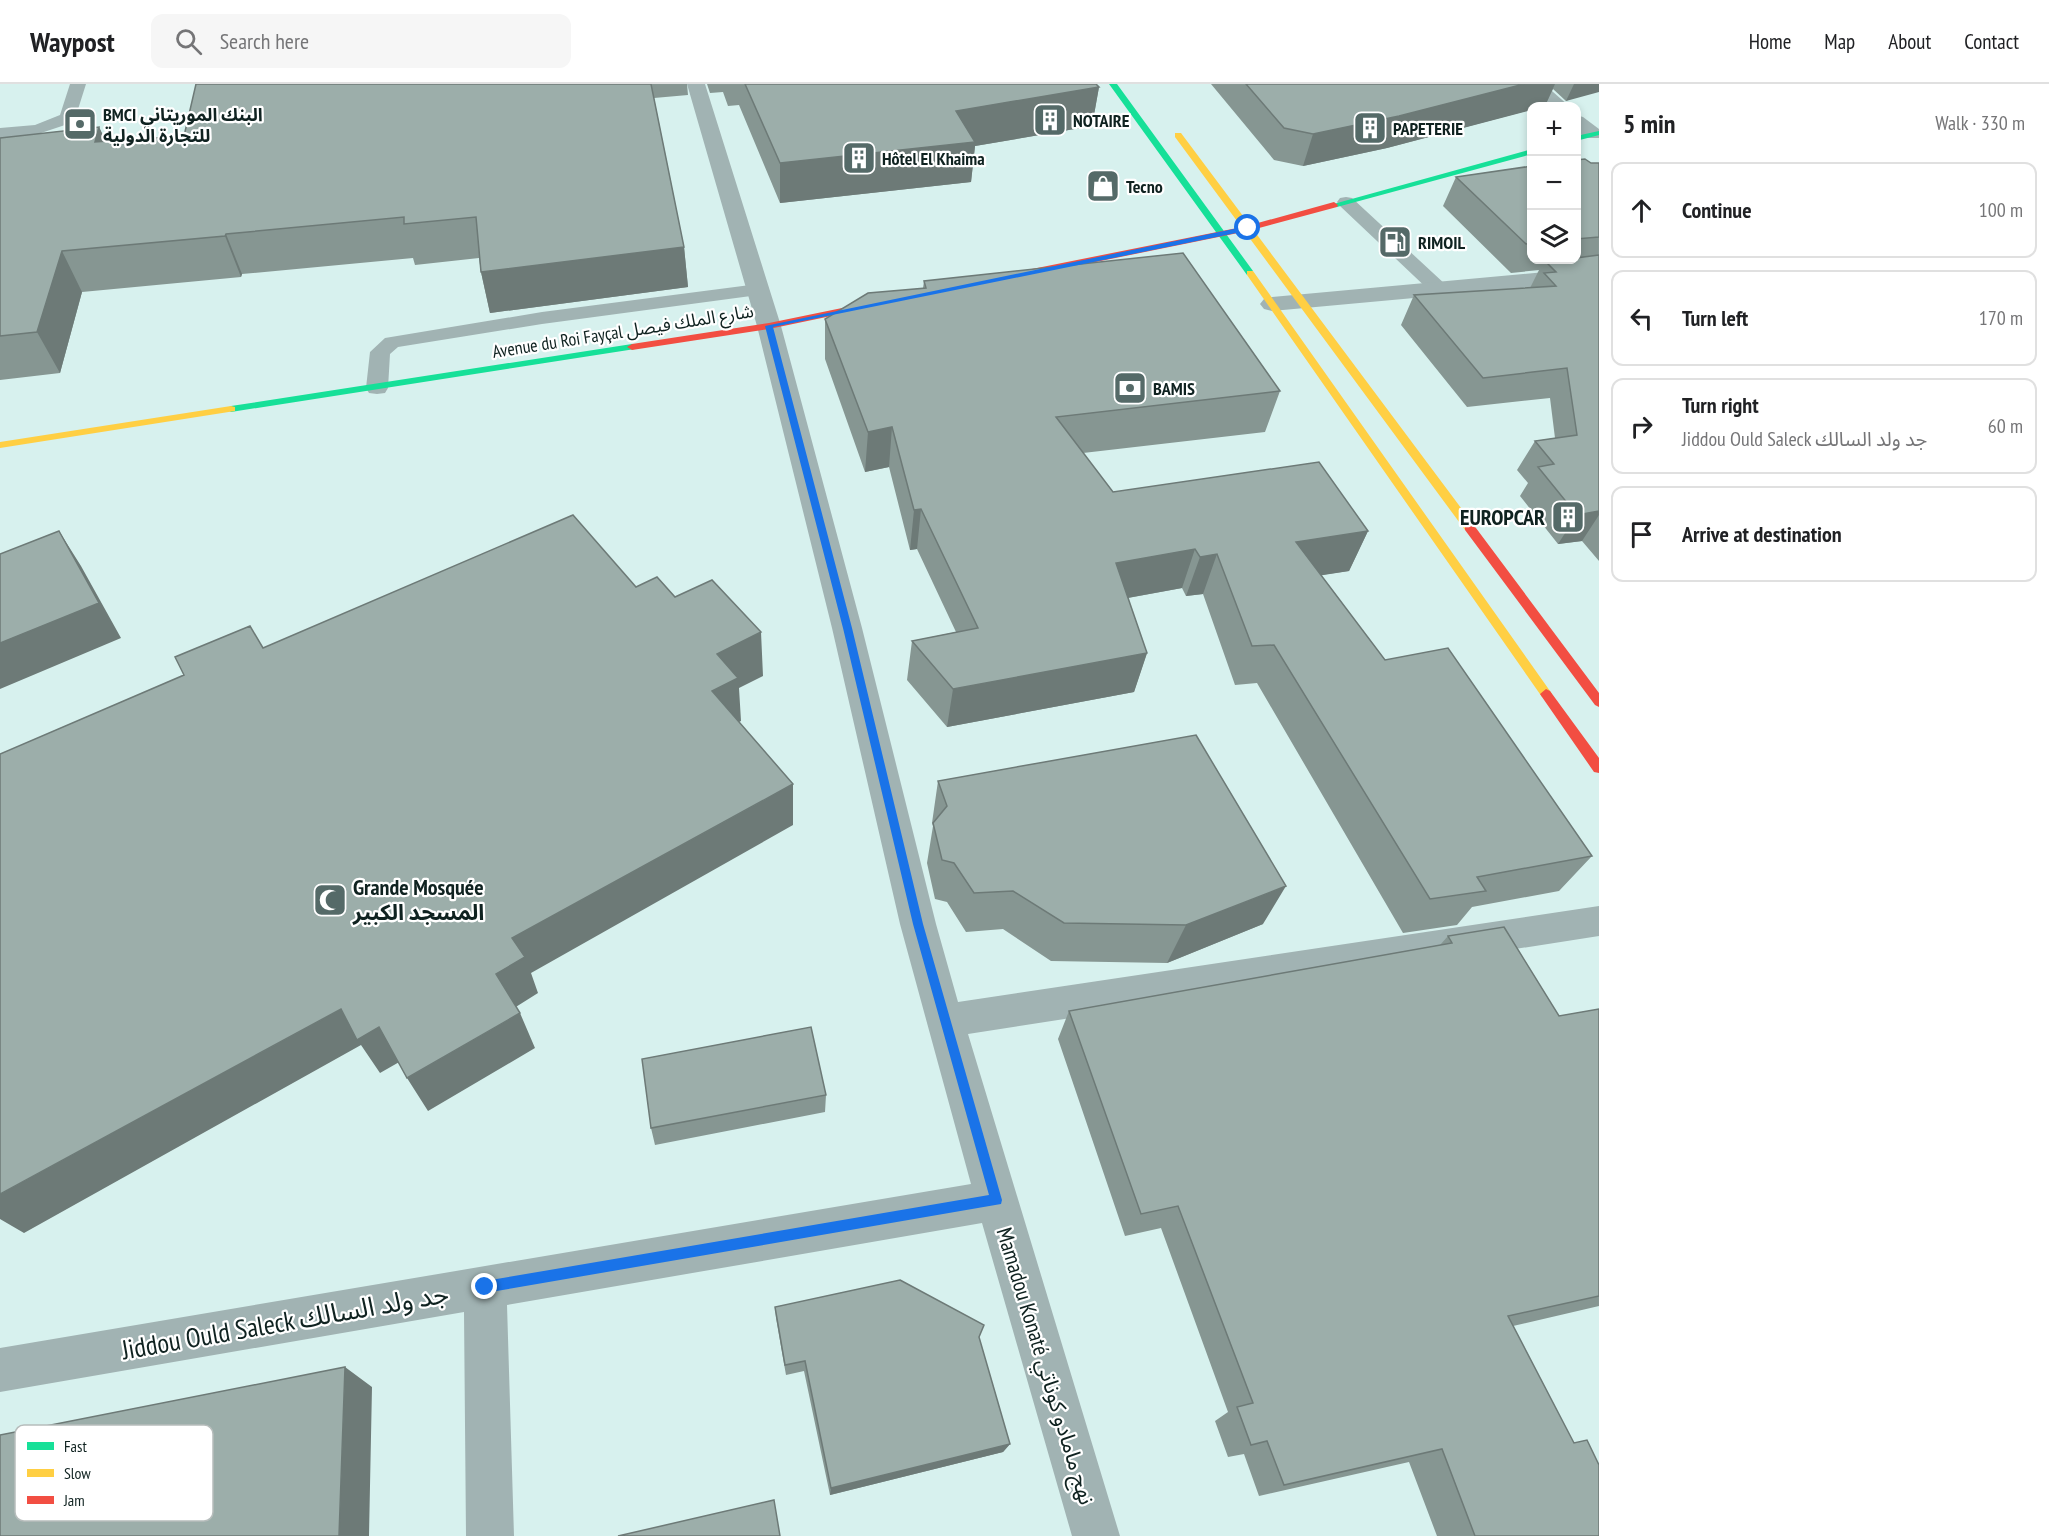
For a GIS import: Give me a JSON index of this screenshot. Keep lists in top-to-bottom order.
{
  "streets": {
    "street": ["Avenue du Roi Fayçal شارع الملك فيصل", "Jiddou Ould Saleck جد ولد السالك", "Mamadou Konaté نهج مامادو كوناتي"]
  },
  "crossings": [
    ["Avenue du Roi Fayçal شارع الملك فيصل", "Mamadou Konaté نهج مامادو كوناتي"],
    ["Jiddou Ould Saleck جد ولد السالك", "Mamadou Konaté نهج مامادو كوناتي"]
  ],
  "places": {
    "building": [
      "NOTAIRE",
      "PAPETERIE",
      "Hôtel El Khaima",
      "EUROPCAR"
    ],
    "bank": ["BMCI البنك الموريتاني للتجارة الدولية", "BAMIS"],
    "shop": ["Tecno"],
    "fuel station": ["RIMOIL"],
    "mosque": ["Grande Mosquée المسجد الكبير"]
  },
  "legend": ["Fast", "Slow", "Jam"],
  "page": {
    "header": "Waypost",
    "search": "Search here",
    "nav": [
      "Home",
      "Map",
      "About",
      "Contact"
    ],
    "heading": ["5 min", "Walk · 330 m"],
    "map_buttons": ["+", "−"],
    "list": [
      ["Continue", "100 m"],
      ["Turn left", "170 m"],
      ["Turn right", "Jiddou Ould Saleck جد ولد السالك", "60 m"],
      "Arrive at destination"
    ]
  }
}
